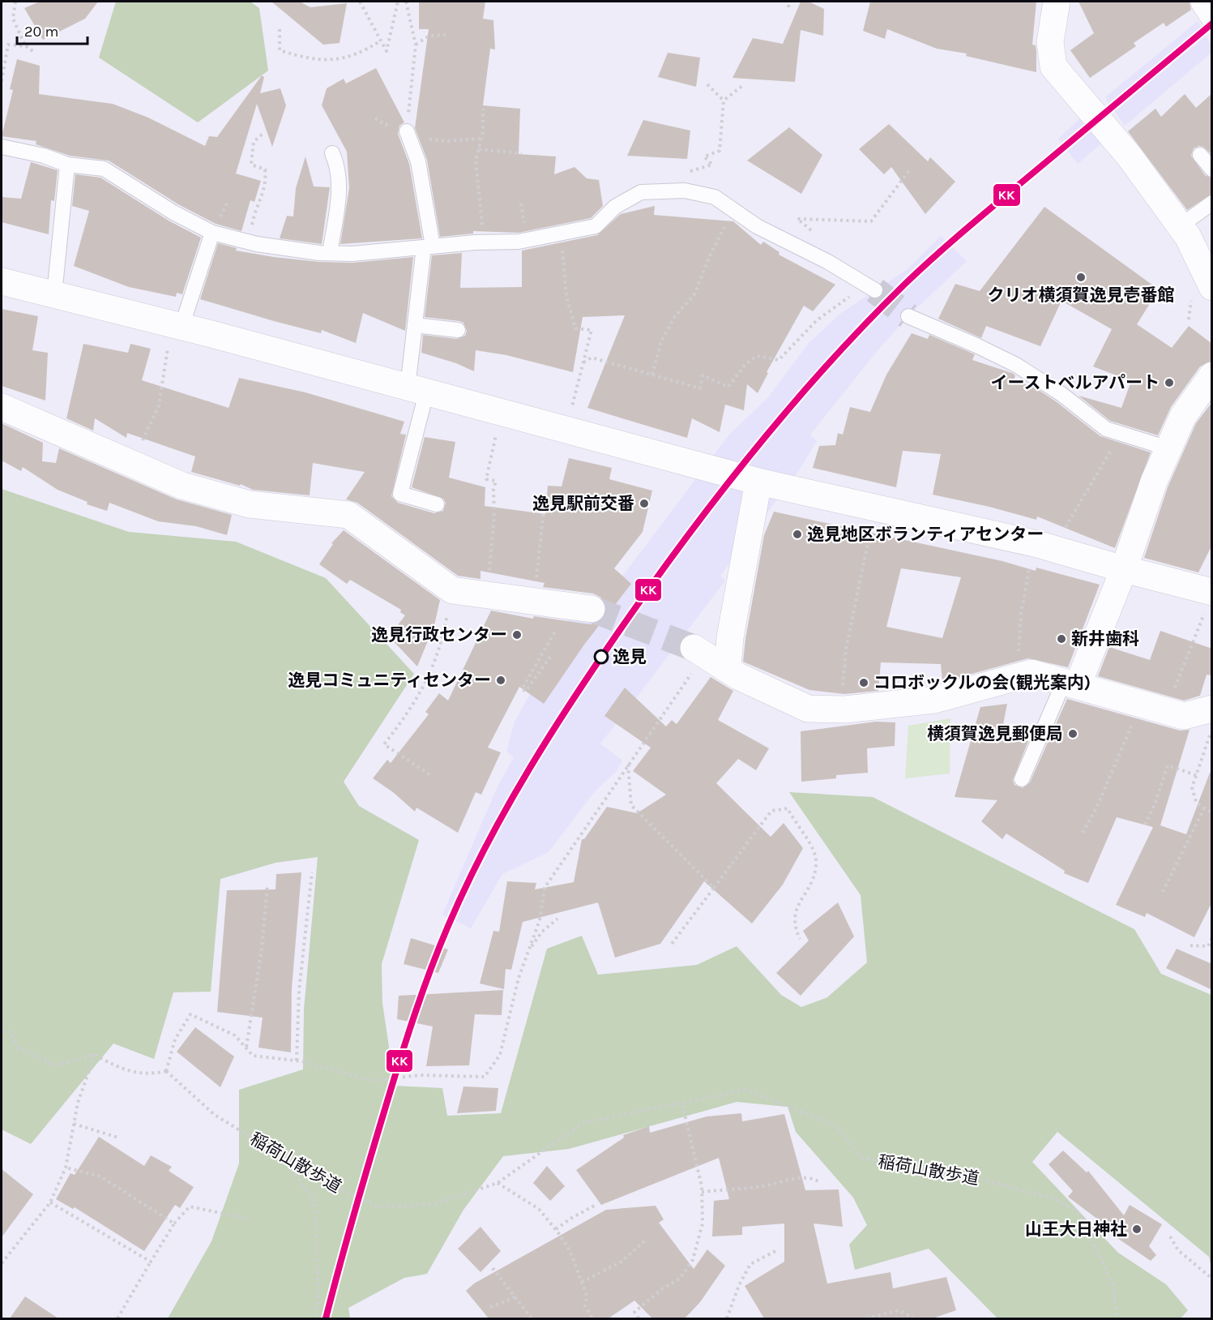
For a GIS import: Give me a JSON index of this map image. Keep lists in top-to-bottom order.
{
  "streets": {
    "path": ["稲荷山散歩道"]
  },
  "places": [
    "クリオ横須賀逸見壱番館",
    "イーストベルアパート",
    "逸見駅前交番",
    "逸見地区ボランティアセンター",
    "逸見行政センター",
    "新井歯科",
    "逸見",
    "逸見コミュニティセンター",
    "コロボックルの会(観光案内)",
    "横須賀逸見郵便局",
    "山王大日神社"
  ],
  "lines": ["transit line KK"],
  "scale_bar": "20 m"
}
